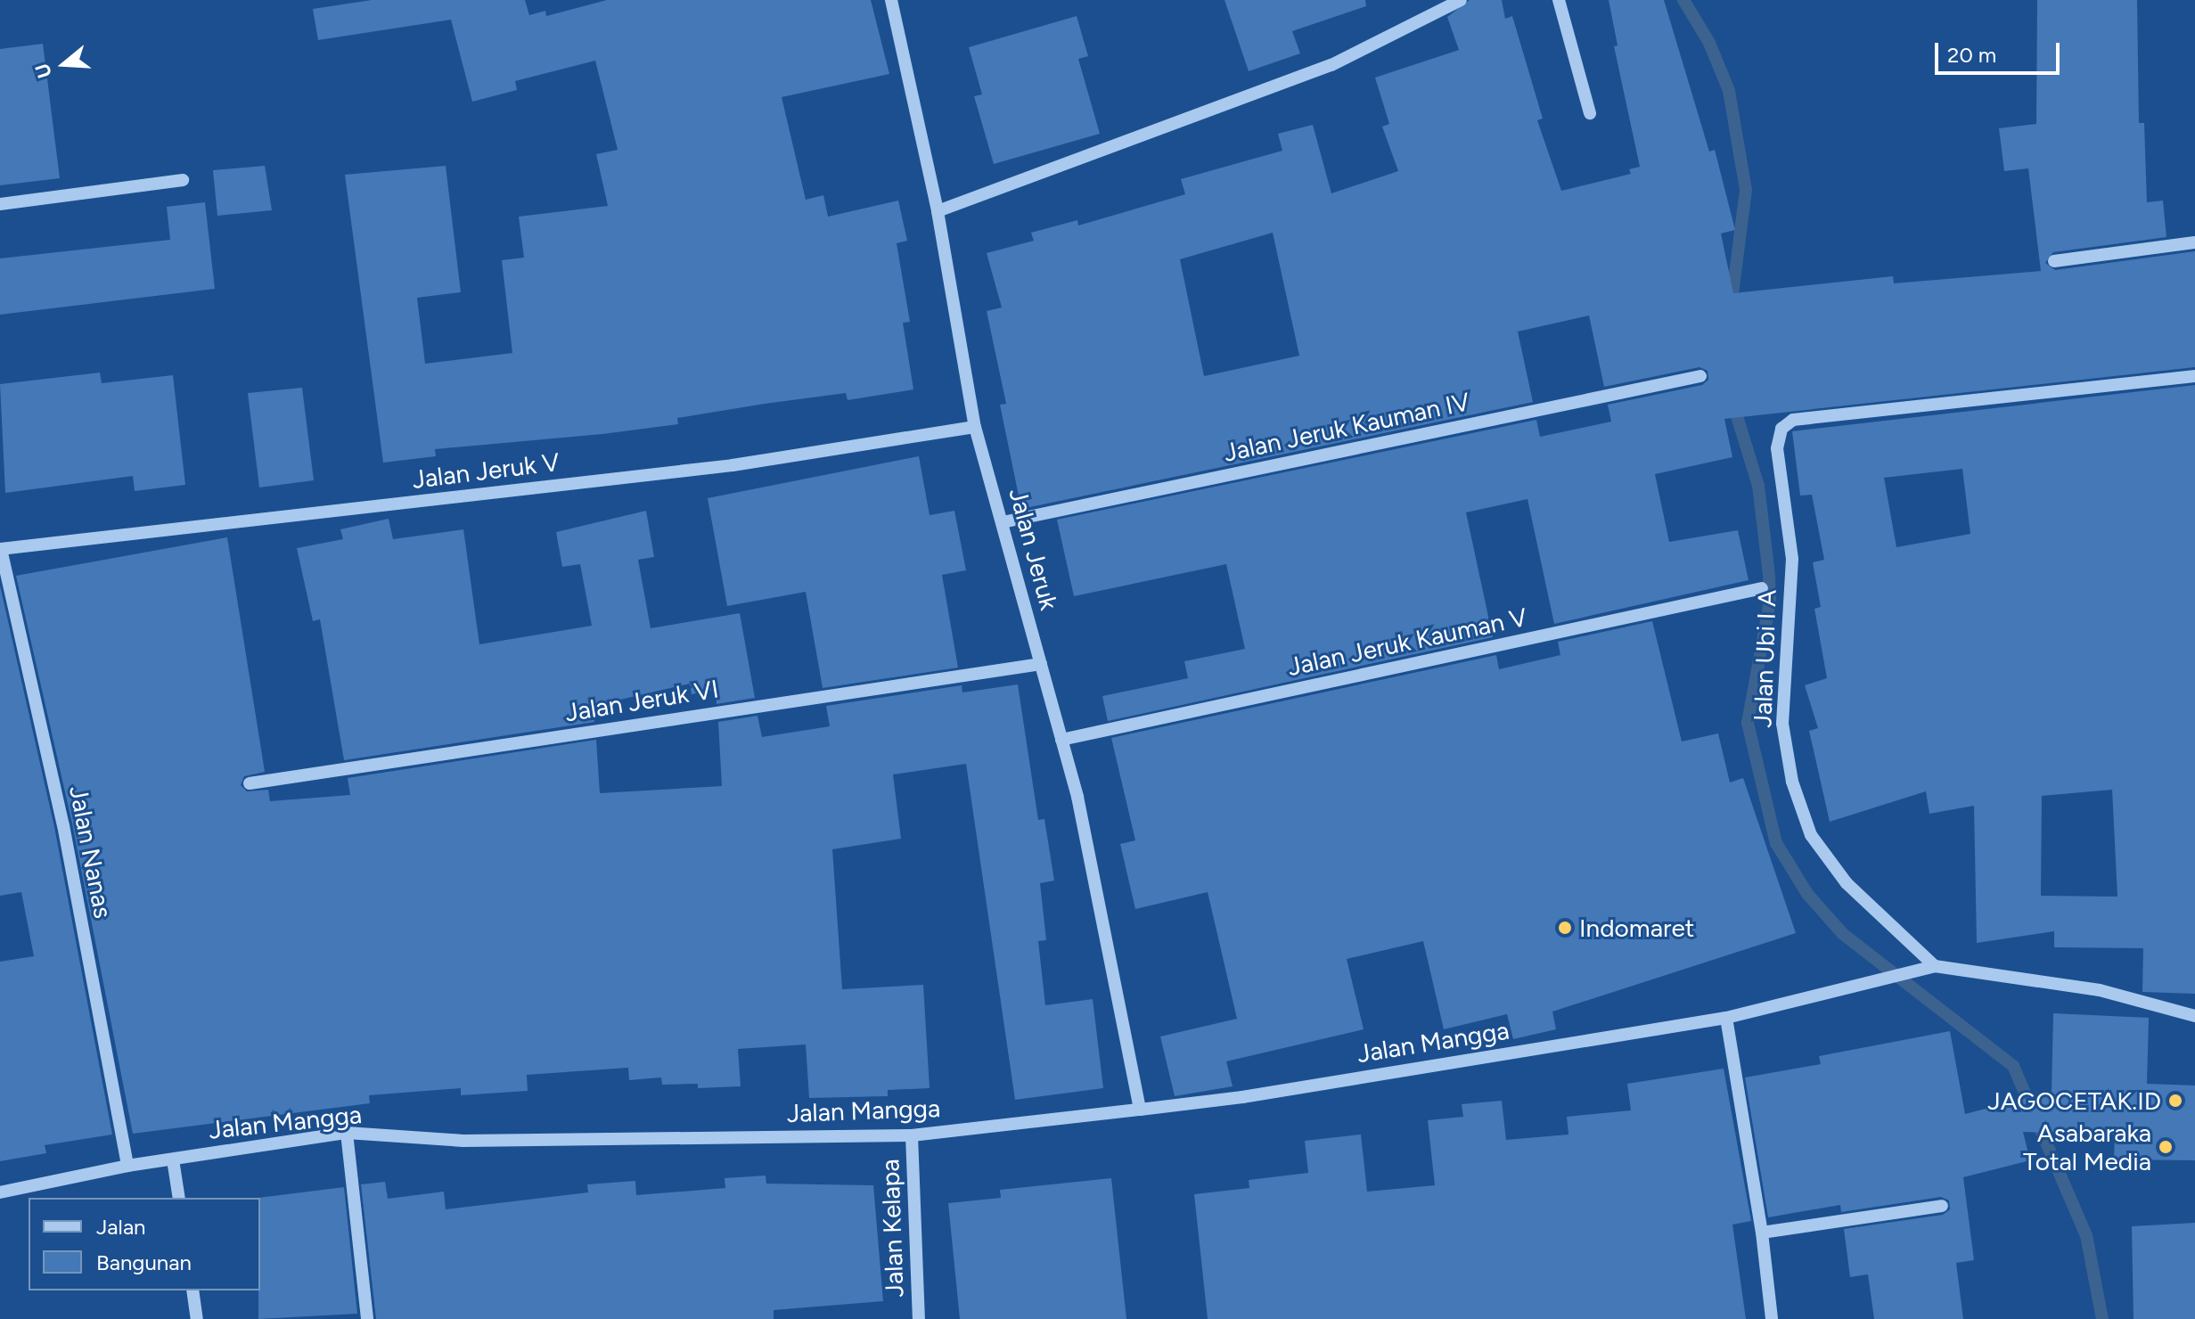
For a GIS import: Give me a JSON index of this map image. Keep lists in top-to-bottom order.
{
  "streets": {
    "street": [
      "Jalan Jeruk Kauman IV",
      "Jalan Jeruk V",
      "Jalan Jeruk",
      "Jalan Jeruk Kauman V",
      "Jalan Ubi I A",
      "Jalan Jeruk VI",
      "Jalan Nanas",
      "Jalan Mangga",
      "Jalan Kelapa"
    ]
  },
  "crossings": [
    ["Jalan Jeruk Kauman IV", "Jalan Jeruk"],
    ["Jalan Jeruk V", "Jalan Jeruk"],
    ["Jalan Jeruk V", "Jalan Nanas"],
    ["Jalan Jeruk", "Jalan Jeruk Kauman V"],
    ["Jalan Jeruk", "Jalan Jeruk VI"],
    ["Jalan Jeruk", "Jalan Mangga"],
    ["Jalan Ubi I A", "Jalan Mangga"],
    ["Jalan Nanas", "Jalan Mangga"],
    ["Jalan Mangga", "Jalan Kelapa"]
  ],
  "places": ["Indomaret", "JAGOCETAK.ID", "Asabaraka Total Media"],
  "legend": ["Jalan", "Bangunan"],
  "scale_bar": "20 m",
  "north": "left"
}
